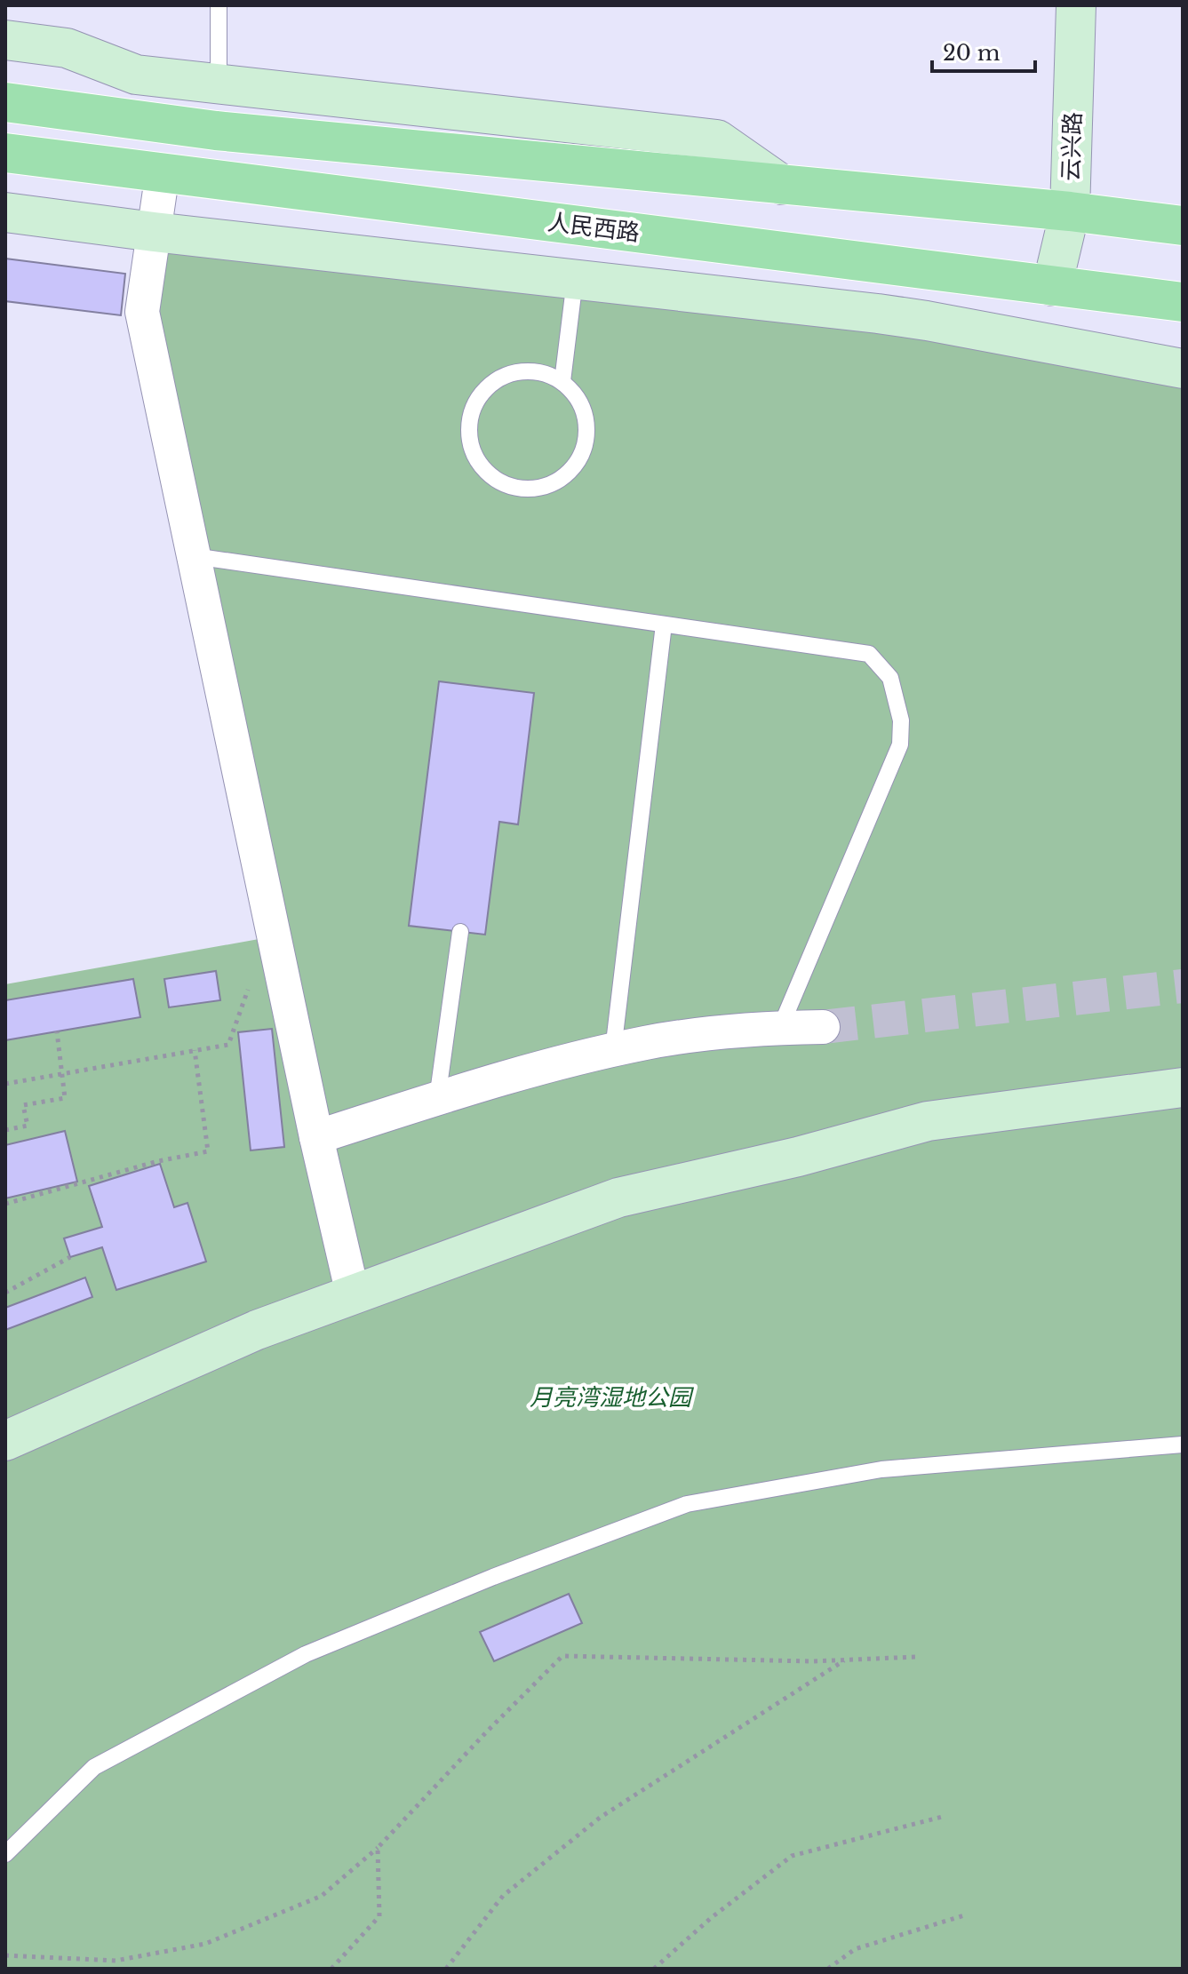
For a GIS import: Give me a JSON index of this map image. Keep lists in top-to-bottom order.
{
  "streets": {
    "main road": ["人民西路"],
    "street": ["云兴路"]
  },
  "crossings": [
    ["云兴路", "人民西路"]
  ],
  "parks": ["月亮湾湿地公园"],
  "scale_bar": "20 m"
}
